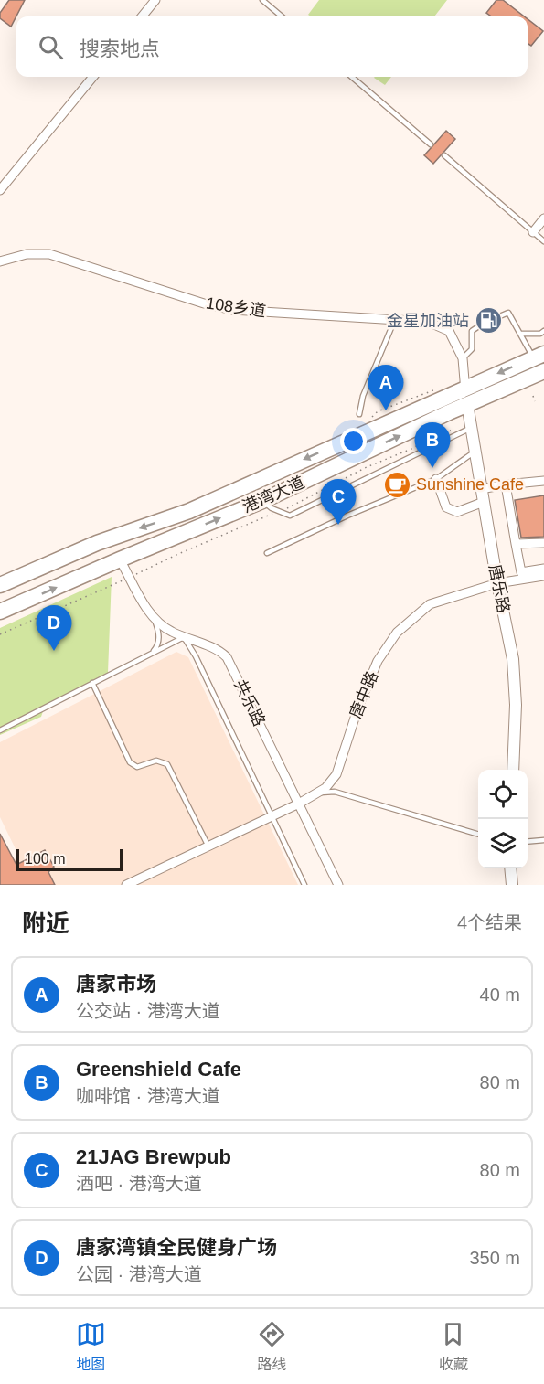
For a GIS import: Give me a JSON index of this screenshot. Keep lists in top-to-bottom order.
{
  "streets": {
    "highway": ["港湾大道"],
    "street": [
      "108乡道",
      "唐乐路",
      "唐中路",
      "共乐路"
    ]
  },
  "crossings": [
    ["港湾大道", "唐乐路"],
    ["港湾大道", "共乐路"],
    ["唐乐路", "唐中路"],
    ["唐中路", "共乐路"]
  ],
  "places": {
    "fuel station": ["金星加油站"],
    "cafe": ["Sunshine Cafe"]
  },
  "scale_bar": "100 m",
  "page": {
    "search": "搜索地点",
    "pins": [
      "A",
      "B",
      "C",
      "D"
    ],
    "scale": "100 m",
    "heading": ["附近", "4个结果"],
    "list": [
      {
        "mark": "A",
        "name": "唐家市场",
        "note": "公交站 · 港湾大道",
        "value": "40 m"
      },
      {
        "mark": "B",
        "name": "Greenshield Cafe",
        "note": "咖啡馆 · 港湾大道",
        "value": "80 m"
      },
      {
        "mark": "C",
        "name": "21JAG Brewpub",
        "note": "酒吧 · 港湾大道",
        "value": "80 m"
      },
      {
        "mark": "D",
        "name": "唐家湾镇全民健身广场",
        "note": "公园 · 港湾大道",
        "value": "350 m"
      }
    ],
    "nav": ["地图", "路线", "收藏"]
  }
}
